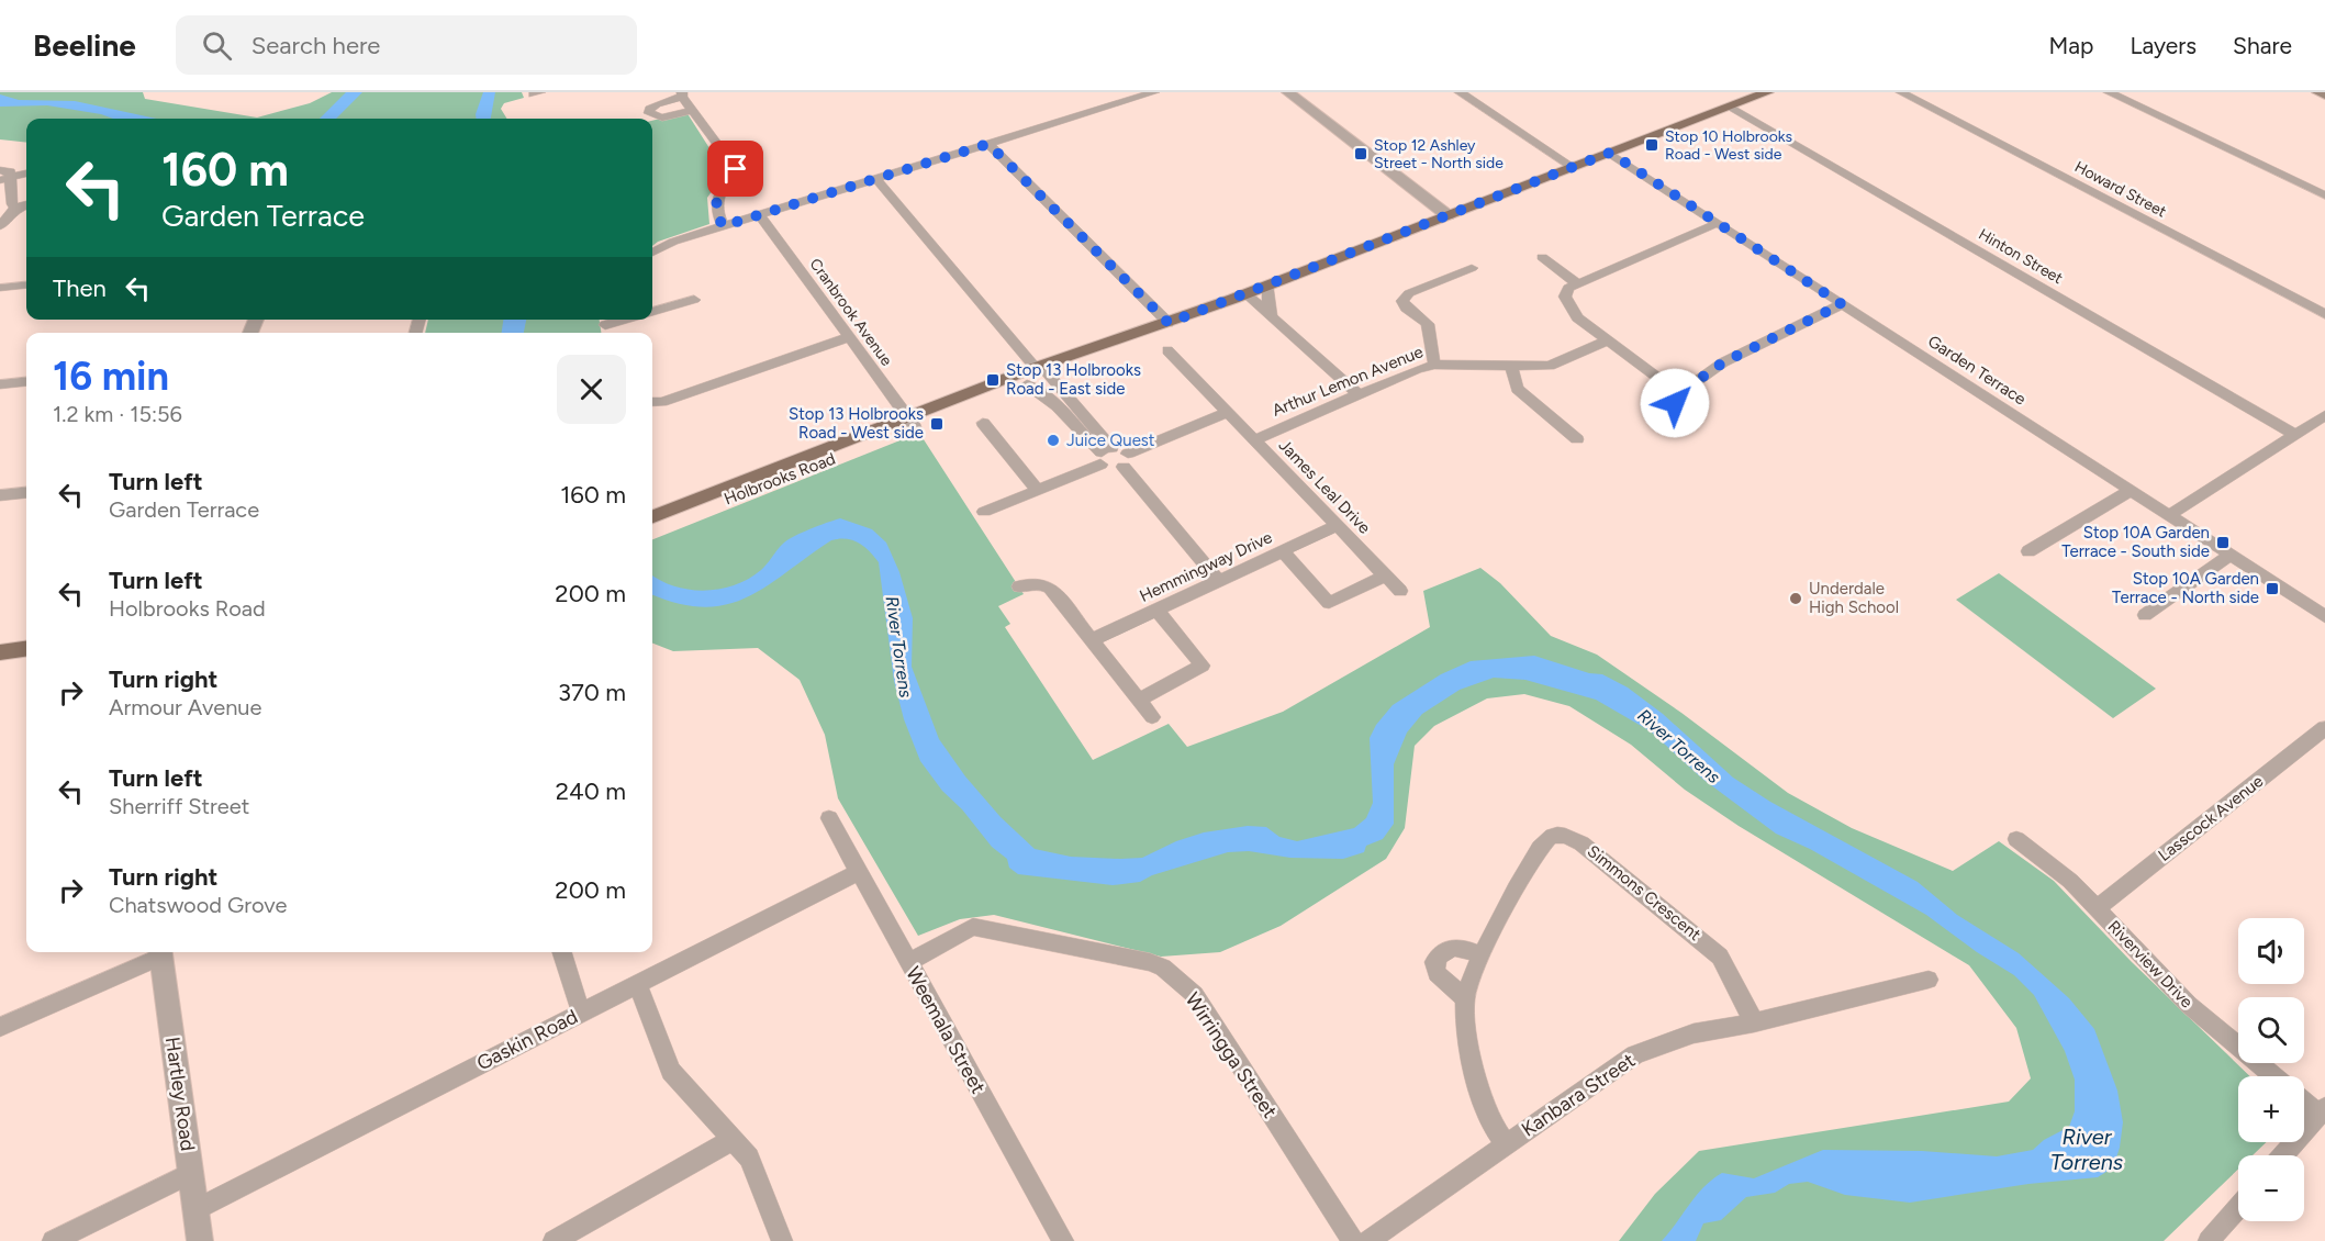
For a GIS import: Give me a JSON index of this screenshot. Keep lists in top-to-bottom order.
{
  "streets": {
    "main road": ["Holbrooks Road"],
    "street": [
      "Howard Street",
      "Hinton Street",
      "Cranbrook Avenue",
      "Garden Terrace",
      "Arthur Lemon Avenue",
      "James Leal Drive",
      "Hemmingway Drive",
      "Lasscock Avenue",
      "Simmons Crescent",
      "Riverview Drive",
      "Weemala Street",
      "Gaskin Road",
      "Wirringga Street",
      "Hartley Road",
      "Kanbara Street"
    ]
  },
  "crossings": [
    ["Hinton Street", "Holbrooks Road"],
    ["Cranbrook Avenue", "Holbrooks Road"],
    ["Garden Terrace", "Holbrooks Road"],
    ["Arthur Lemon Avenue", "James Leal Drive"],
    ["James Leal Drive", "Hemmingway Drive"],
    ["Lasscock Avenue", "Riverview Drive"],
    ["Simmons Crescent", "Kanbara Street"],
    ["Weemala Street", "Gaskin Road"],
    ["Weemala Street", "Wirringga Street"],
    ["Gaskin Road", "Hartley Road"]
  ],
  "water": ["River Torrens"],
  "places": {
    "transit": [
      "Stop 10 Holbrooks Road - West side",
      "Stop 12 Ashley Street - North side",
      "Stop 13 Holbrooks Road - East side",
      "Stop 13 Holbrooks Road - West side",
      "Stop 10A Garden Terrace - South side",
      "Stop 10A Garden Terrace - North side"
    ],
    "other": ["Juice Quest", "Underdale High School"]
  },
  "page": {
    "header": "Beeline",
    "search": "Search here",
    "nav": ["Map", "Layers", "Share"],
    "turn": ["160 m", "Garden Terrace"],
    "then": "Then",
    "heading": ["16 min", "1.2 km · 15:56"],
    "list": [
      {
        "name": "Turn left",
        "note": "Garden Terrace",
        "value": "160 m"
      },
      {
        "name": "Turn left",
        "note": "Holbrooks Road",
        "value": "200 m"
      },
      {
        "name": "Turn right",
        "note": "Armour Avenue",
        "value": "370 m"
      },
      {
        "name": "Turn left",
        "note": "Sherriff Street",
        "value": "240 m"
      },
      {
        "name": "Turn right",
        "note": "Chatswood Grove",
        "value": "200 m"
      }
    ],
    "map_buttons": ["+", "−"]
  }
}
